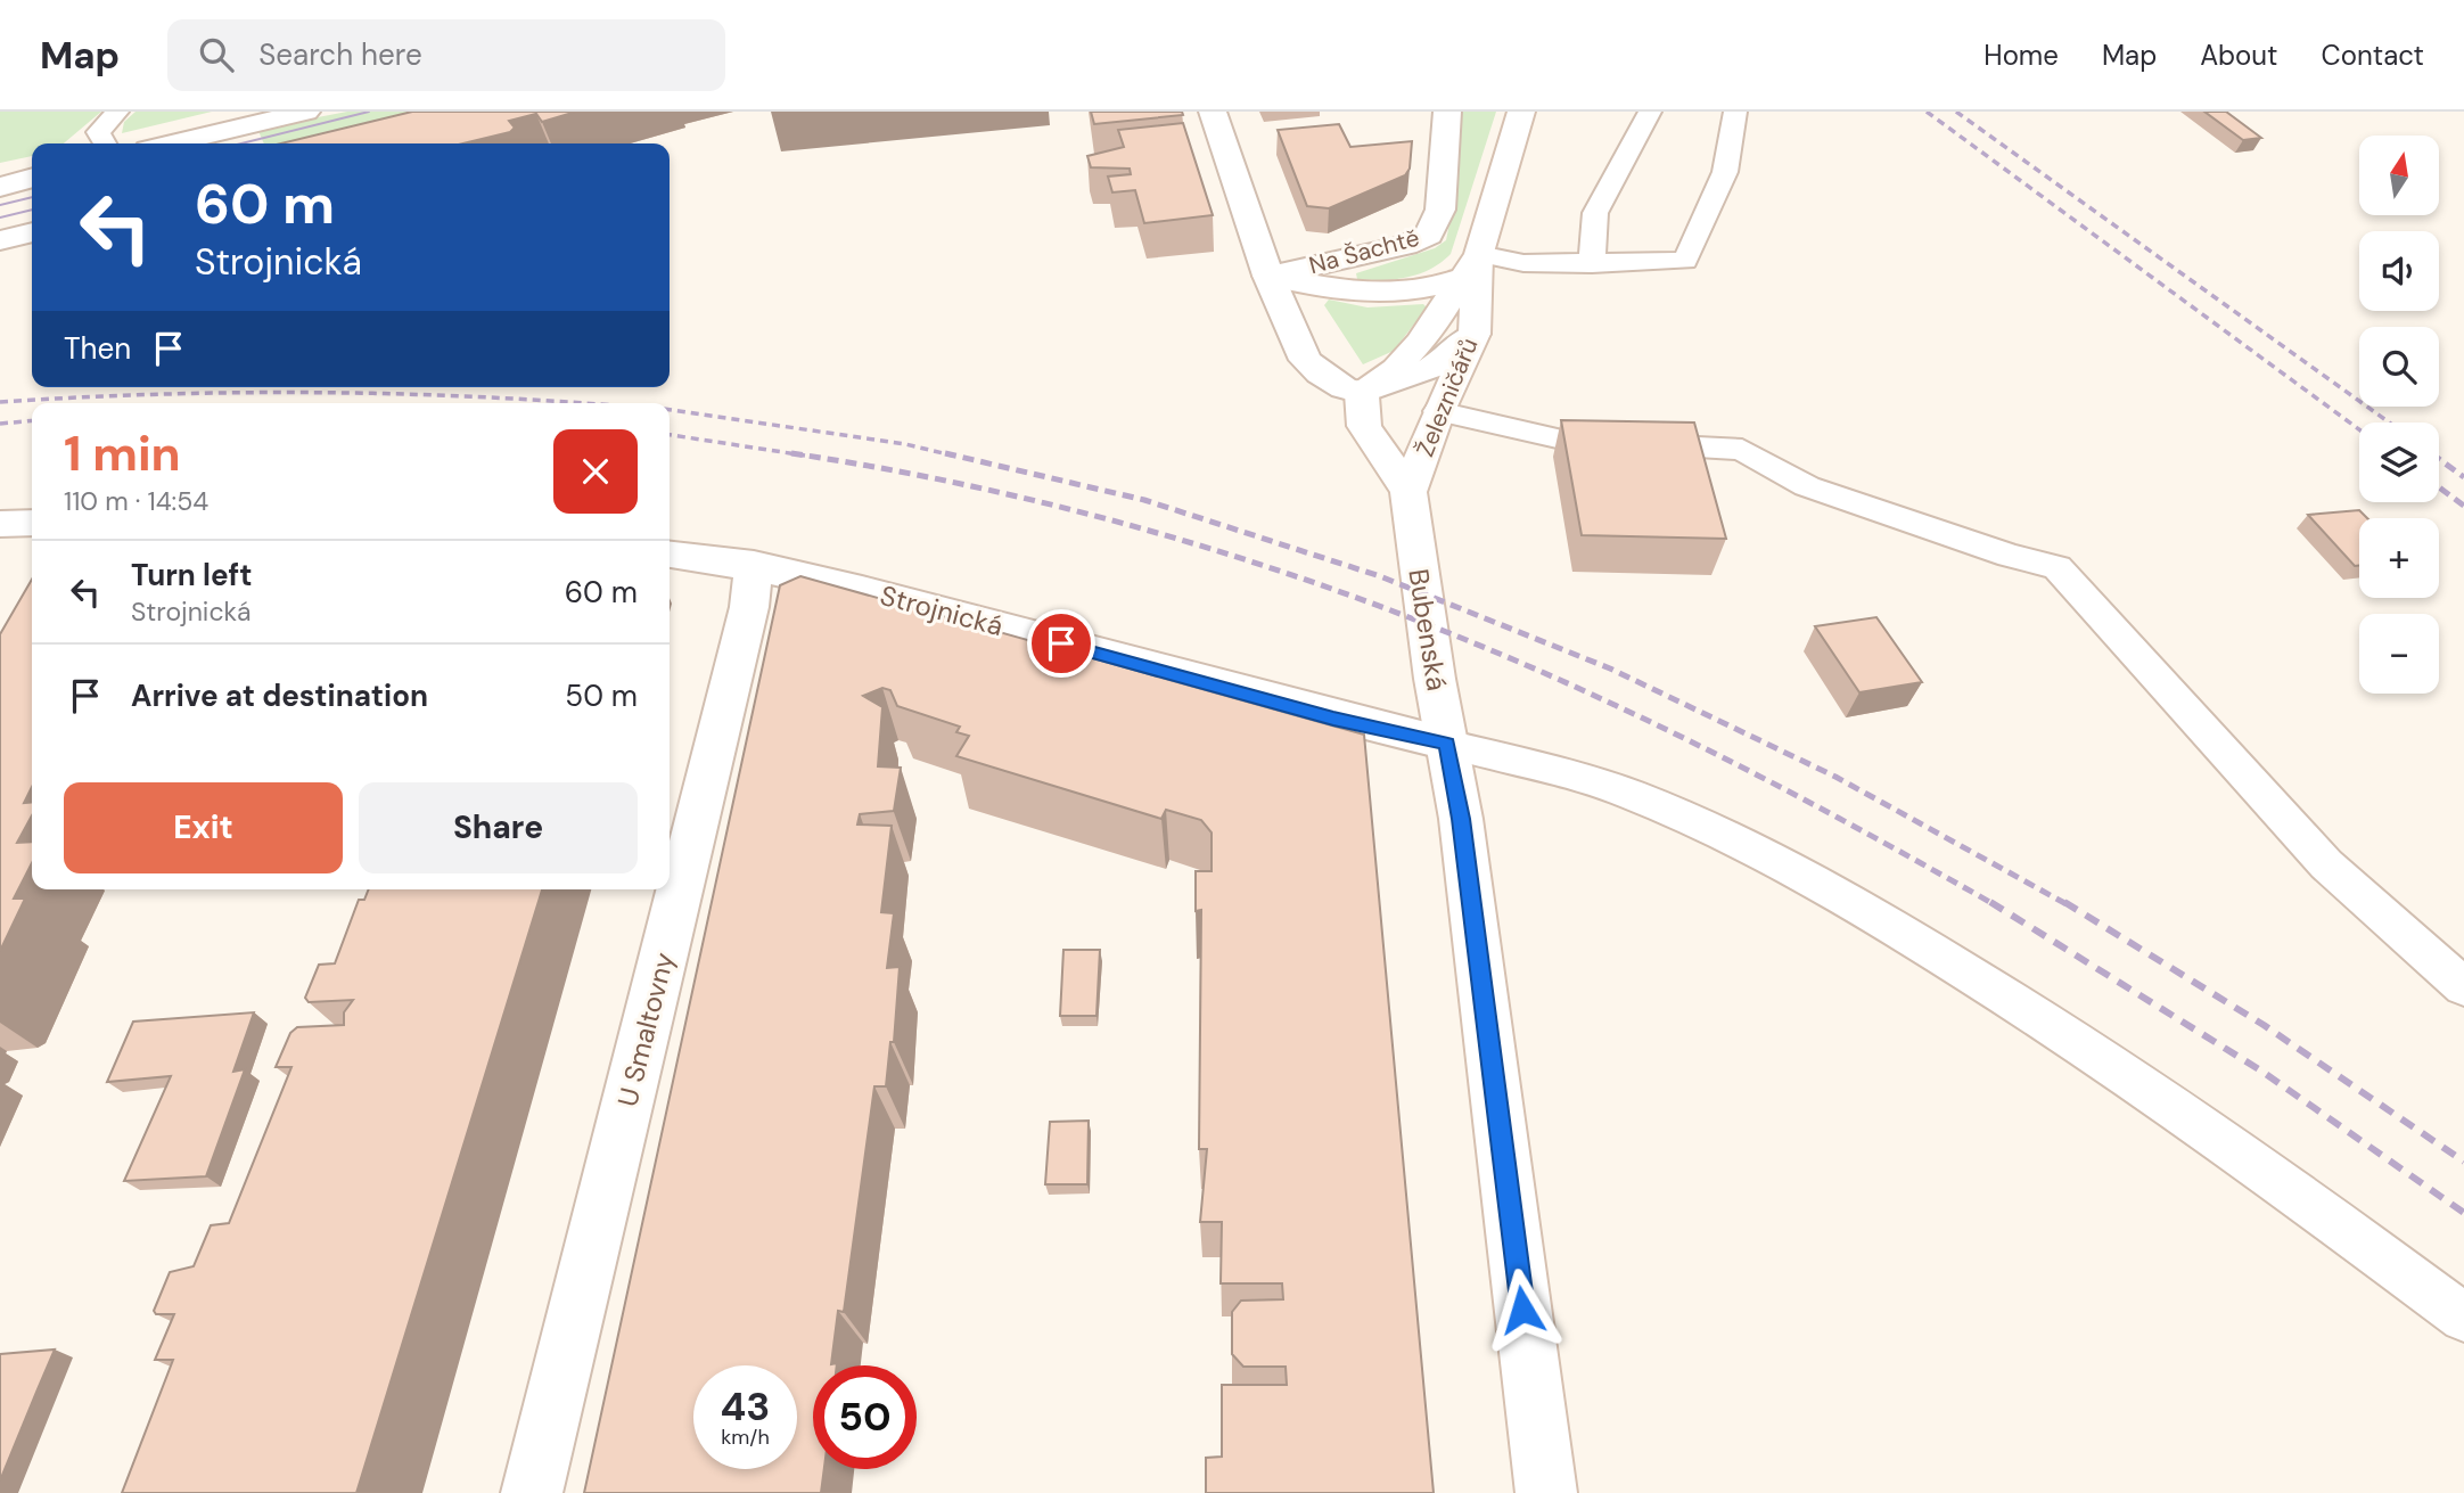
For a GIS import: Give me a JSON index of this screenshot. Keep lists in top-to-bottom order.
{
  "streets": {
    "street": [
      "Na Šachtě",
      "Železničářů",
      "Strojnická",
      "Bubenská",
      "U Smaltovny"
    ]
  },
  "crossings": [
    ["Železničářů", "Bubenská"],
    ["Strojnická", "Bubenská"],
    ["Strojnická", "U Smaltovny"]
  ],
  "north": "top",
  "page": {
    "header": "Map",
    "search": "Search here",
    "nav": [
      "Home",
      "Map",
      "About",
      "Contact"
    ],
    "map_buttons": ["+", "−"],
    "turn": ["60 m", "Strojnická"],
    "then": "Then",
    "heading": ["1 min", "110 m · 14:54"],
    "list": [
      {
        "name": "Turn left",
        "note": "Strojnická",
        "value": "60 m"
      },
      {
        "name": "Arrive at destination",
        "value": "50 m"
      }
    ],
    "buttons": ["Exit", "Share"],
    "speed": "43 km/h",
    "limit": "50"
  }
}
